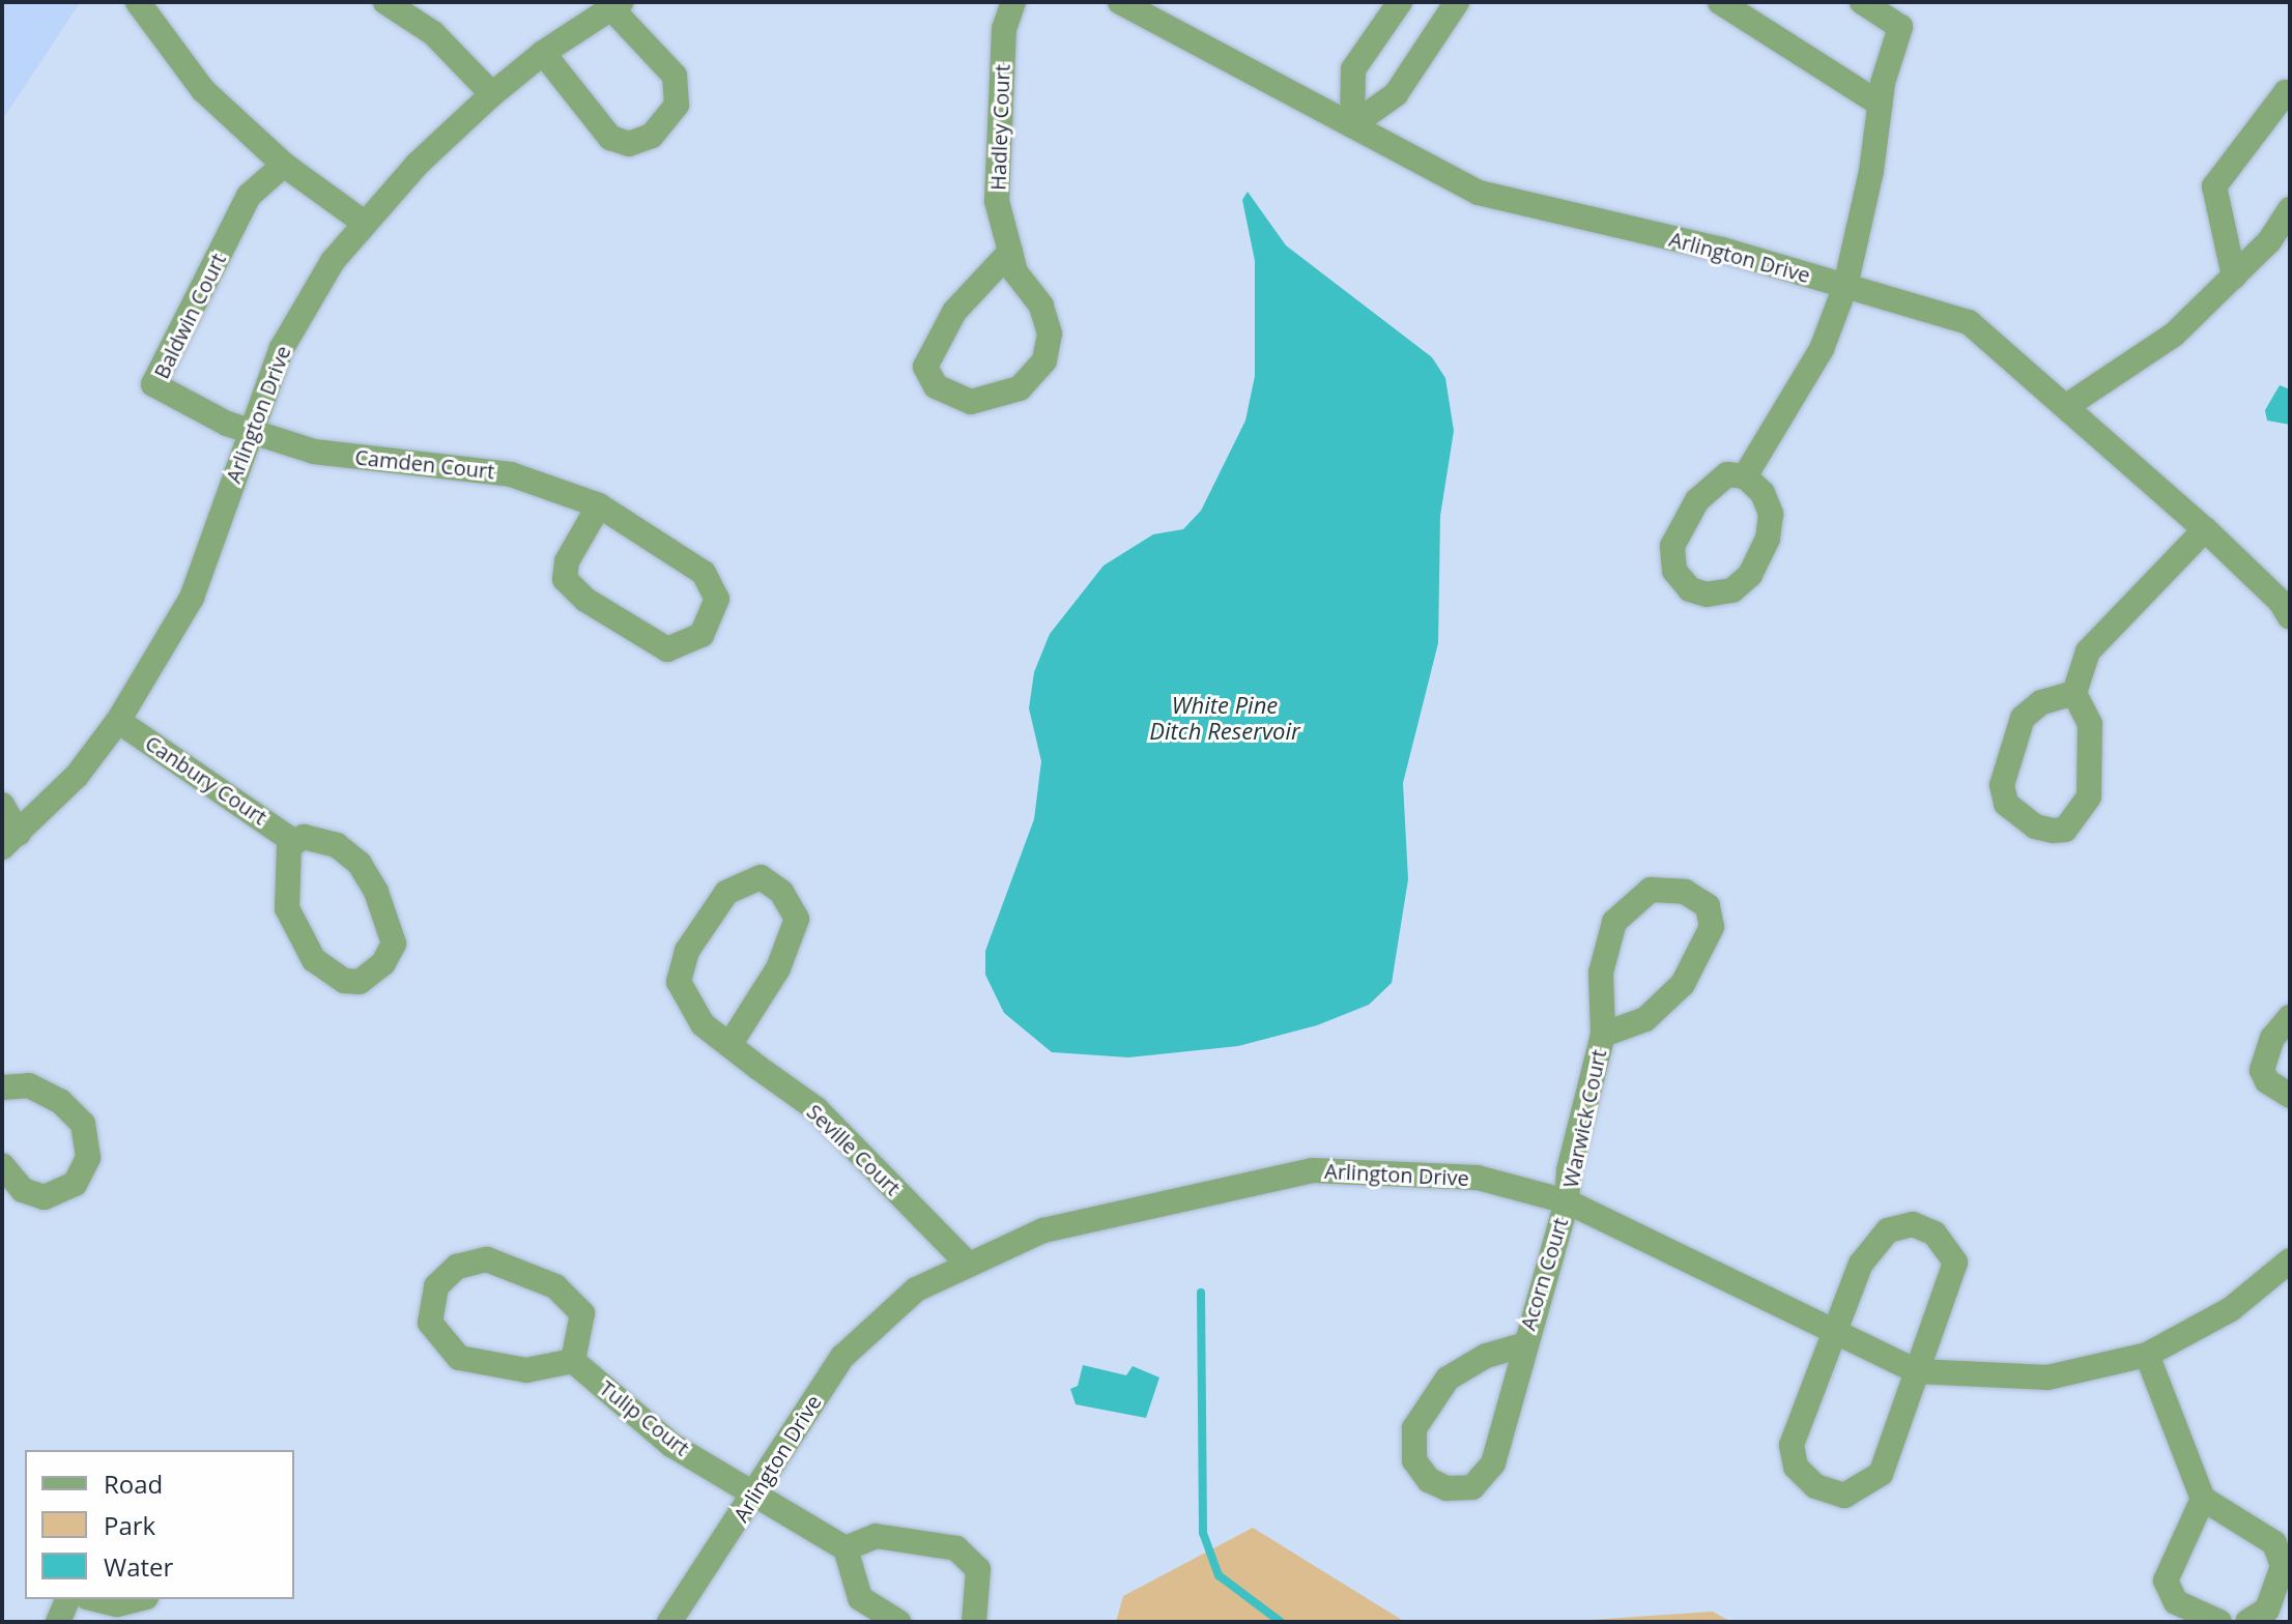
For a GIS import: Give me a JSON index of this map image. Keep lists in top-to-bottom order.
{
  "streets": {
    "street": [
      "Hadley Court",
      "Arlington Drive",
      "Baldwin Court",
      "Camden Court",
      "Canbury Court",
      "Warwick Court",
      "Seville Court",
      "Acorn Court",
      "Tulip Court"
    ]
  },
  "crossings": [
    ["Arlington Drive", "Baldwin Court"],
    ["Arlington Drive", "Camden Court"],
    ["Arlington Drive", "Canbury Court"],
    ["Arlington Drive", "Warwick Court"],
    ["Arlington Drive", "Seville Court"],
    ["Arlington Drive", "Acorn Court"],
    ["Arlington Drive", "Tulip Court"],
    ["Baldwin Court", "Camden Court"],
    ["Warwick Court", "Acorn Court"]
  ],
  "water": ["White Pine Ditch Reservoir"],
  "legend": ["Road", "Park", "Water"]
}
